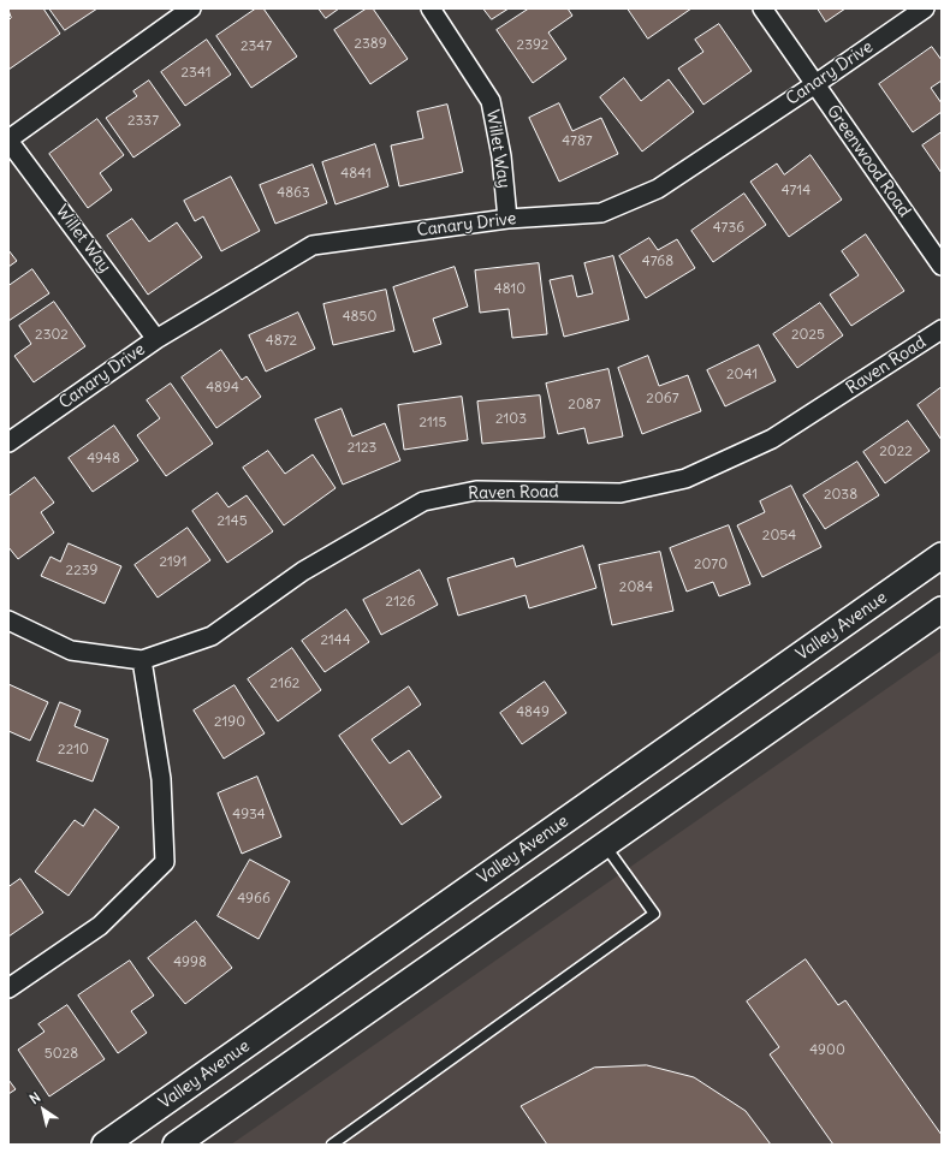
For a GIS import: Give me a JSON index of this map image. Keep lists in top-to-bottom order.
{
  "streets": {
    "main road": ["Valley Avenue"],
    "street": [
      "Canary Drive",
      "Willet Way",
      "Greenwood Road",
      "Raven Road"
    ]
  },
  "crossings": [
    ["Canary Drive", "Willet Way"],
    ["Canary Drive", "Greenwood Road"]
  ],
  "house_numbers": [
    "2389",
    "2392",
    "2347",
    "2341",
    "2337",
    "4787",
    "4841",
    "4714",
    "4863",
    "4736",
    "4768",
    "4810",
    "4850",
    "2302",
    "2025",
    "4872",
    "2041",
    "4894",
    "2067",
    "2087",
    "2103",
    "2115",
    "2123",
    "2022",
    "4948",
    "2038",
    "2145",
    "2054",
    "2191",
    "2070",
    "2239",
    "2084",
    "2126",
    "2144",
    "2162",
    "4849",
    "2190",
    "2210",
    "4934",
    "4966",
    "4998",
    "4900",
    "5028"
  ],
  "north": "top left"
}
